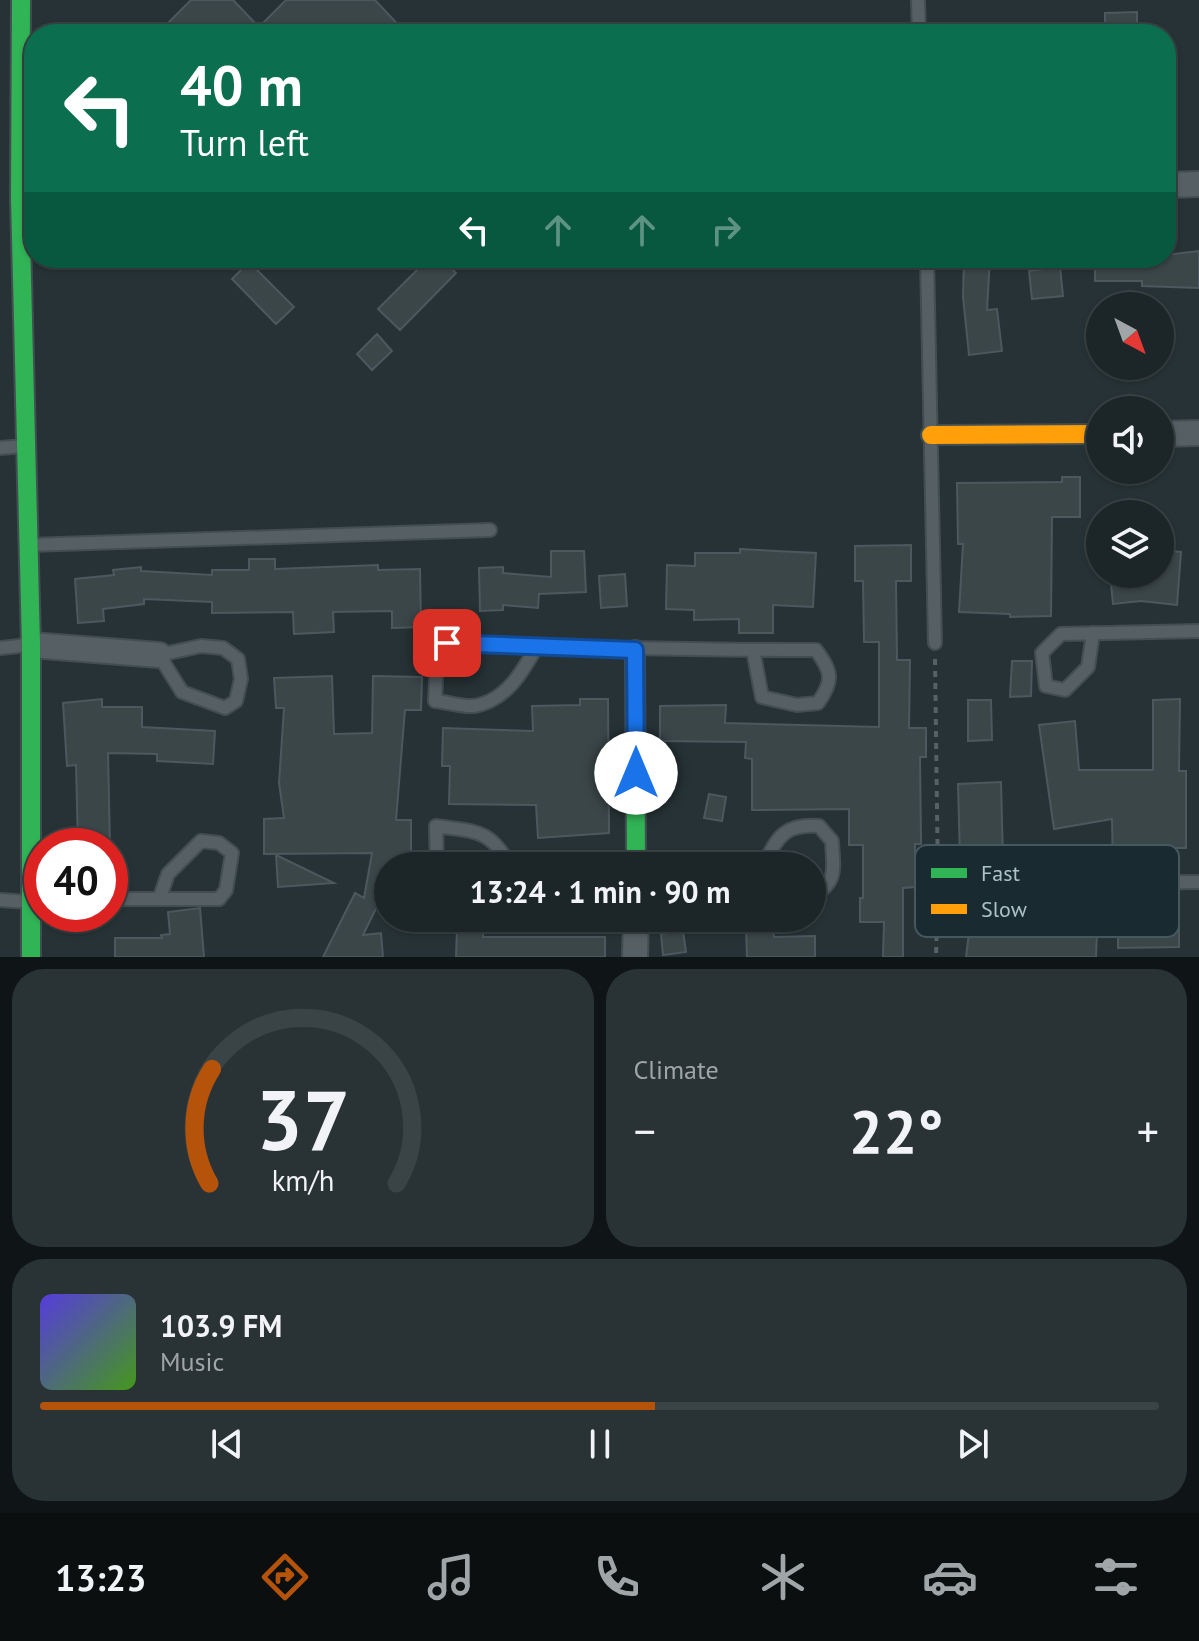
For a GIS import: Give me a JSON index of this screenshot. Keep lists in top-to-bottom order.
{
  "legend": ["Fast", "Slow"],
  "north": "bottom right",
  "page": {
    "turn": ["40 m", "Turn left"],
    "limit": "40",
    "trip": "13:24 · 1 min · 90 m",
    "tile": "Climate",
    "heat": ["−", "22°", "+"],
    "song": ["103.9 FM", "Music"],
    "tabs": "13:23",
    "gauge": ["37", "km/h"]
  }
}
